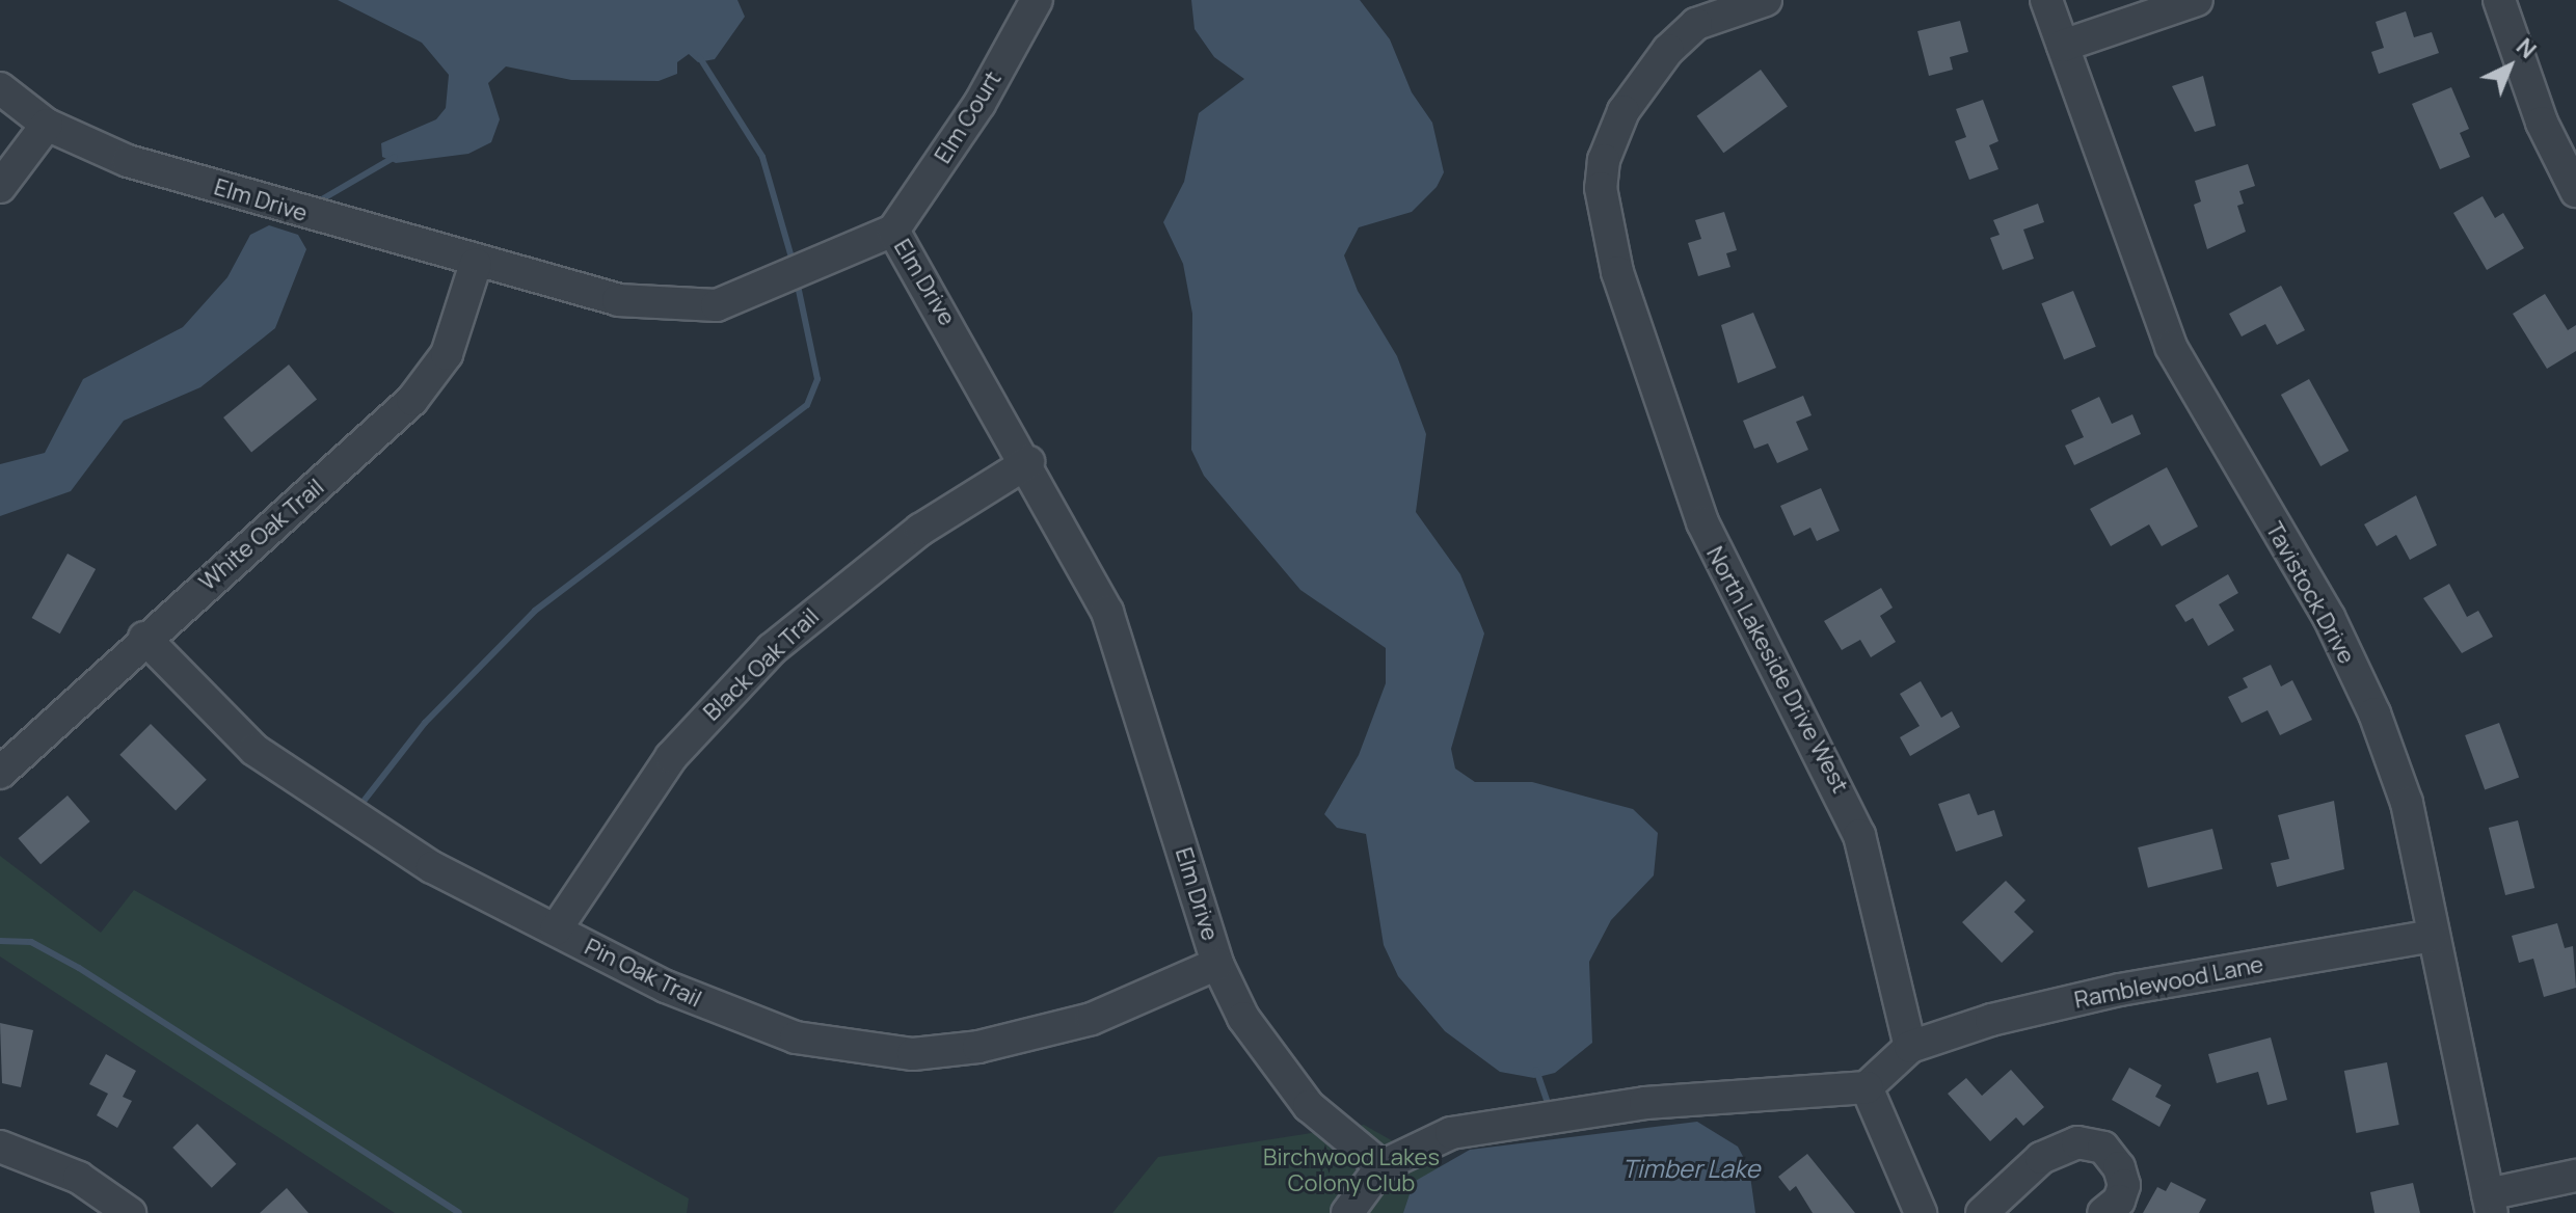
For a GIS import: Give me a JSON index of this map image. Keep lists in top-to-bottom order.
{
  "streets": {
    "street": [
      "Elm Court",
      "Elm Drive",
      "White Oak Trail",
      "Tavistock Drive",
      "Black Oak Trail",
      "North Lakeside Drive West",
      "Pin Oak Trail",
      "Ramblewood Lane"
    ]
  },
  "crossings": [
    ["Elm Court", "Elm Drive"],
    ["Elm Drive", "White Oak Trail"],
    ["Elm Drive", "Black Oak Trail"],
    ["Elm Drive", "Pin Oak Trail"],
    ["White Oak Trail", "Pin Oak Trail"],
    ["Tavistock Drive", "Ramblewood Lane"],
    ["Black Oak Trail", "Pin Oak Trail"],
    ["North Lakeside Drive West", "Ramblewood Lane"]
  ],
  "water": ["Timber Lake"],
  "parks": ["Birchwood Lakes Colony Club"],
  "north": "top right"
}
